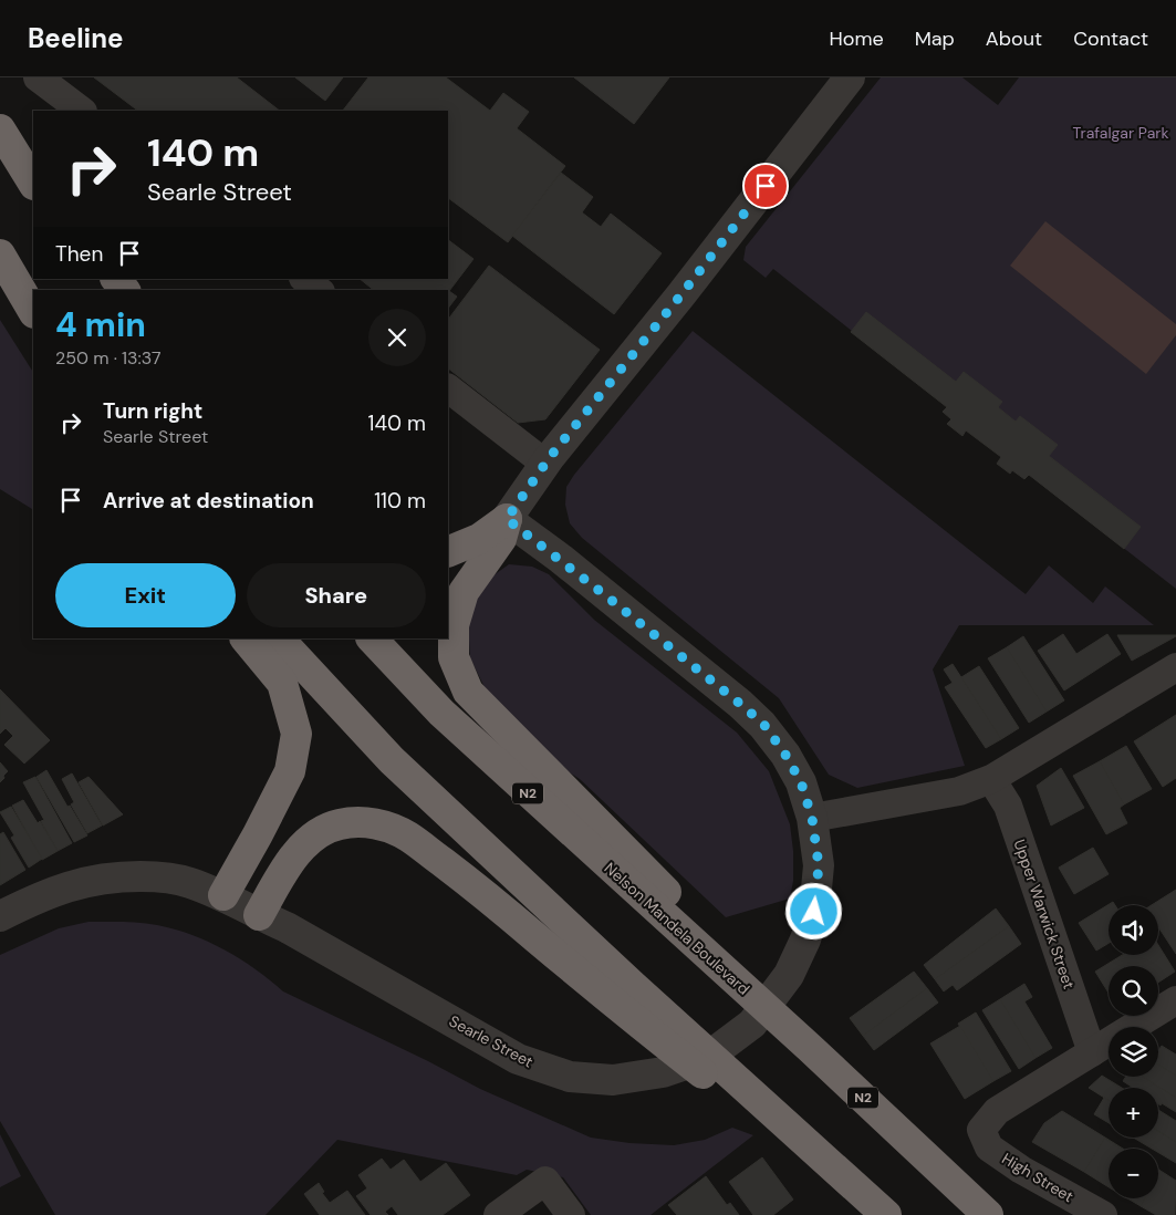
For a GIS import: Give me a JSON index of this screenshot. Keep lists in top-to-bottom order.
{
  "streets": {
    "highway": ["N2", "Nelson Mandela Boulevard"],
    "street": ["Upper Warwick Street", "Searle Street", "High Street"]
  },
  "crossings": [
    ["Upper Warwick Street", "High Street"]
  ],
  "parks": ["Trafalgar Park"],
  "page": {
    "header": "Beeline",
    "nav": [
      "Home",
      "Map",
      "About",
      "Contact"
    ],
    "turn": ["140 m", "Searle Street"],
    "then": "Then",
    "heading": ["4 min", "250 m · 13:37"],
    "list": [
      {
        "name": "Turn right",
        "note": "Searle Street",
        "value": "140 m"
      },
      {
        "name": "Arrive at destination",
        "value": "110 m"
      }
    ],
    "buttons": ["Exit", "Share"],
    "map_buttons": ["+", "−"]
  }
}
